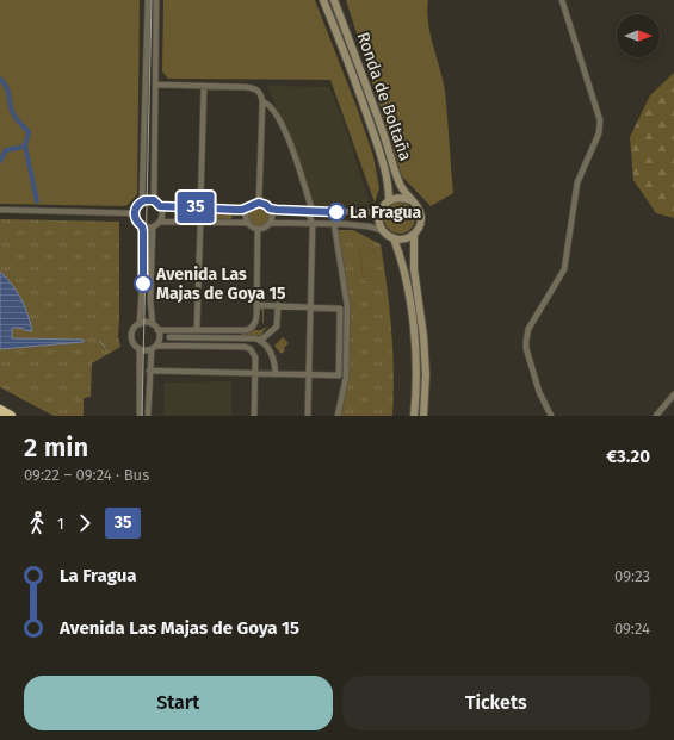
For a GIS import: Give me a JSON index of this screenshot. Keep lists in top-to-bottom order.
{
  "streets": {
    "main road": ["Ronda de Boltaña"]
  },
  "places": ["La Fragua", "Avenida Las Majas de Goya 15"],
  "lines": ["bus line 35"],
  "north": "right",
  "page": {
    "on_map": "35",
    "heading": ["2 min", "09:22 – 09:24 · Bus", "€3.20"],
    "legs": ["1", "35"],
    "list": [
      {
        "name": "La Fragua",
        "value": "09:23"
      },
      {
        "name": "Avenida Las Majas de Goya 15",
        "value": "09:24"
      }
    ],
    "buttons": ["Start", "Tickets"]
  }
}
